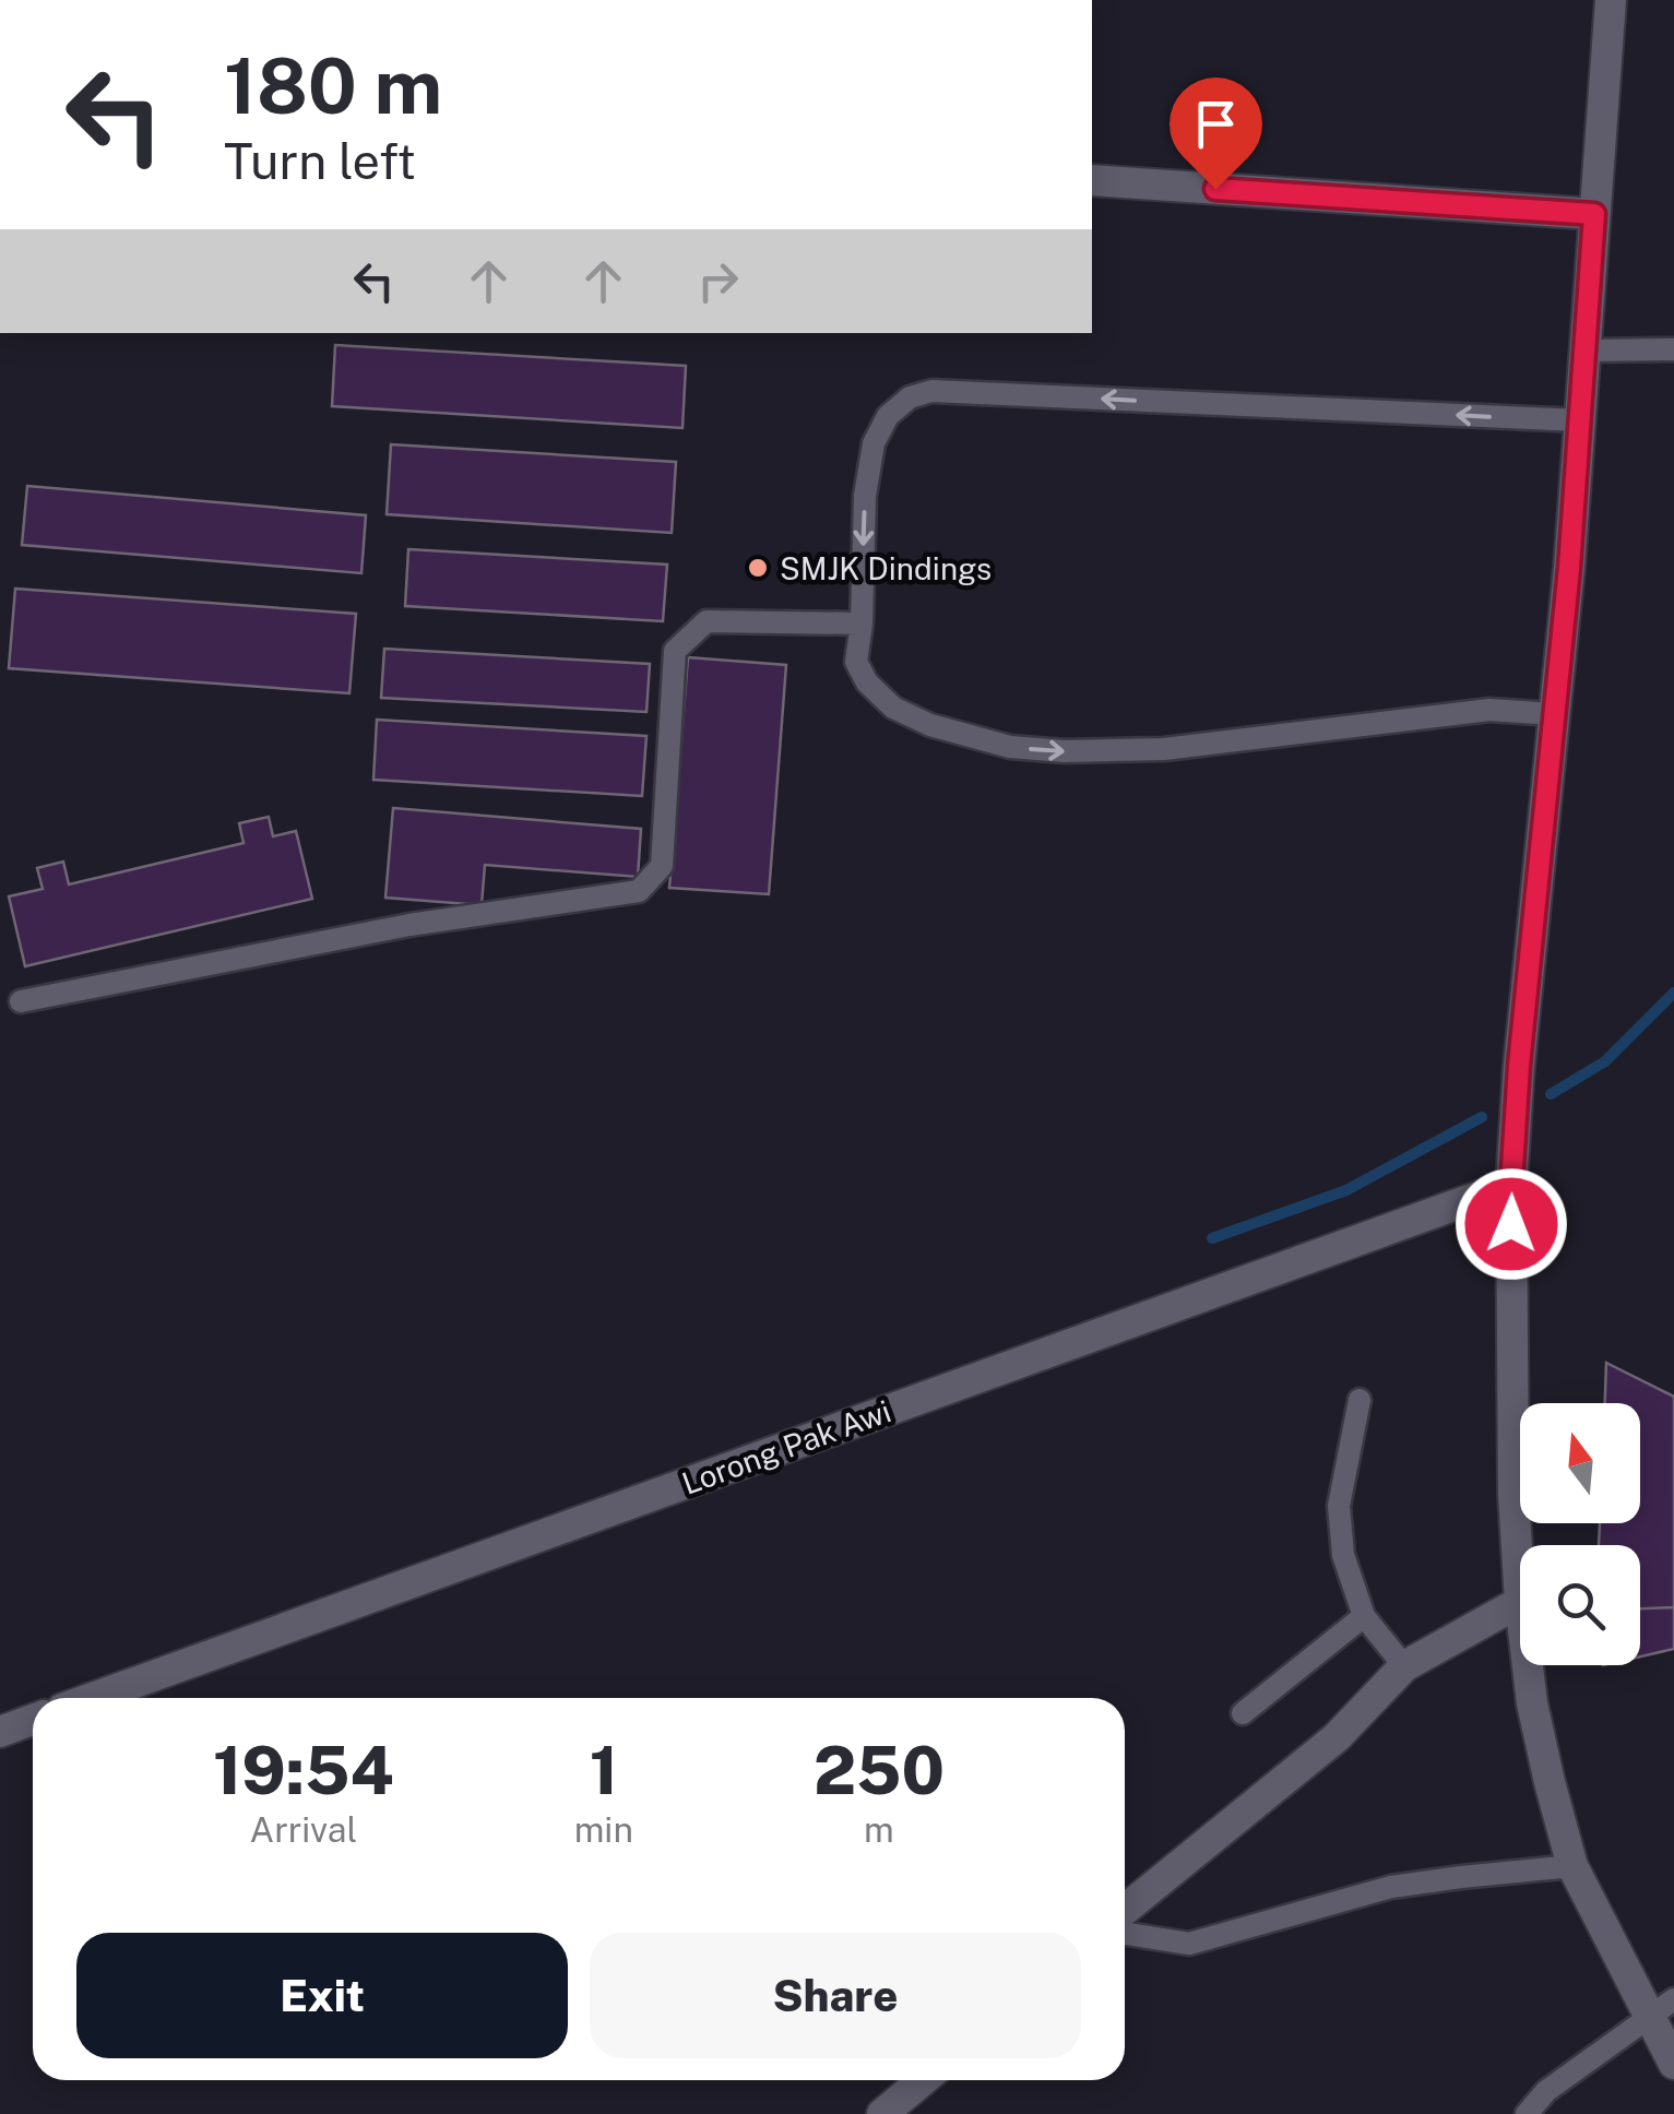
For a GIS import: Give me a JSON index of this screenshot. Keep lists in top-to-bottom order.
{
  "streets": {
    "street": ["Lorong Pak Awi"]
  },
  "places": ["SMJK Dindings"],
  "north": "top",
  "page": {
    "turn": ["180 m", "Turn left"],
    "eta": [
      "19:54",
      "Arrival",
      "1",
      "min",
      "250",
      "m"
    ],
    "buttons": ["Exit", "Share"]
  }
}
